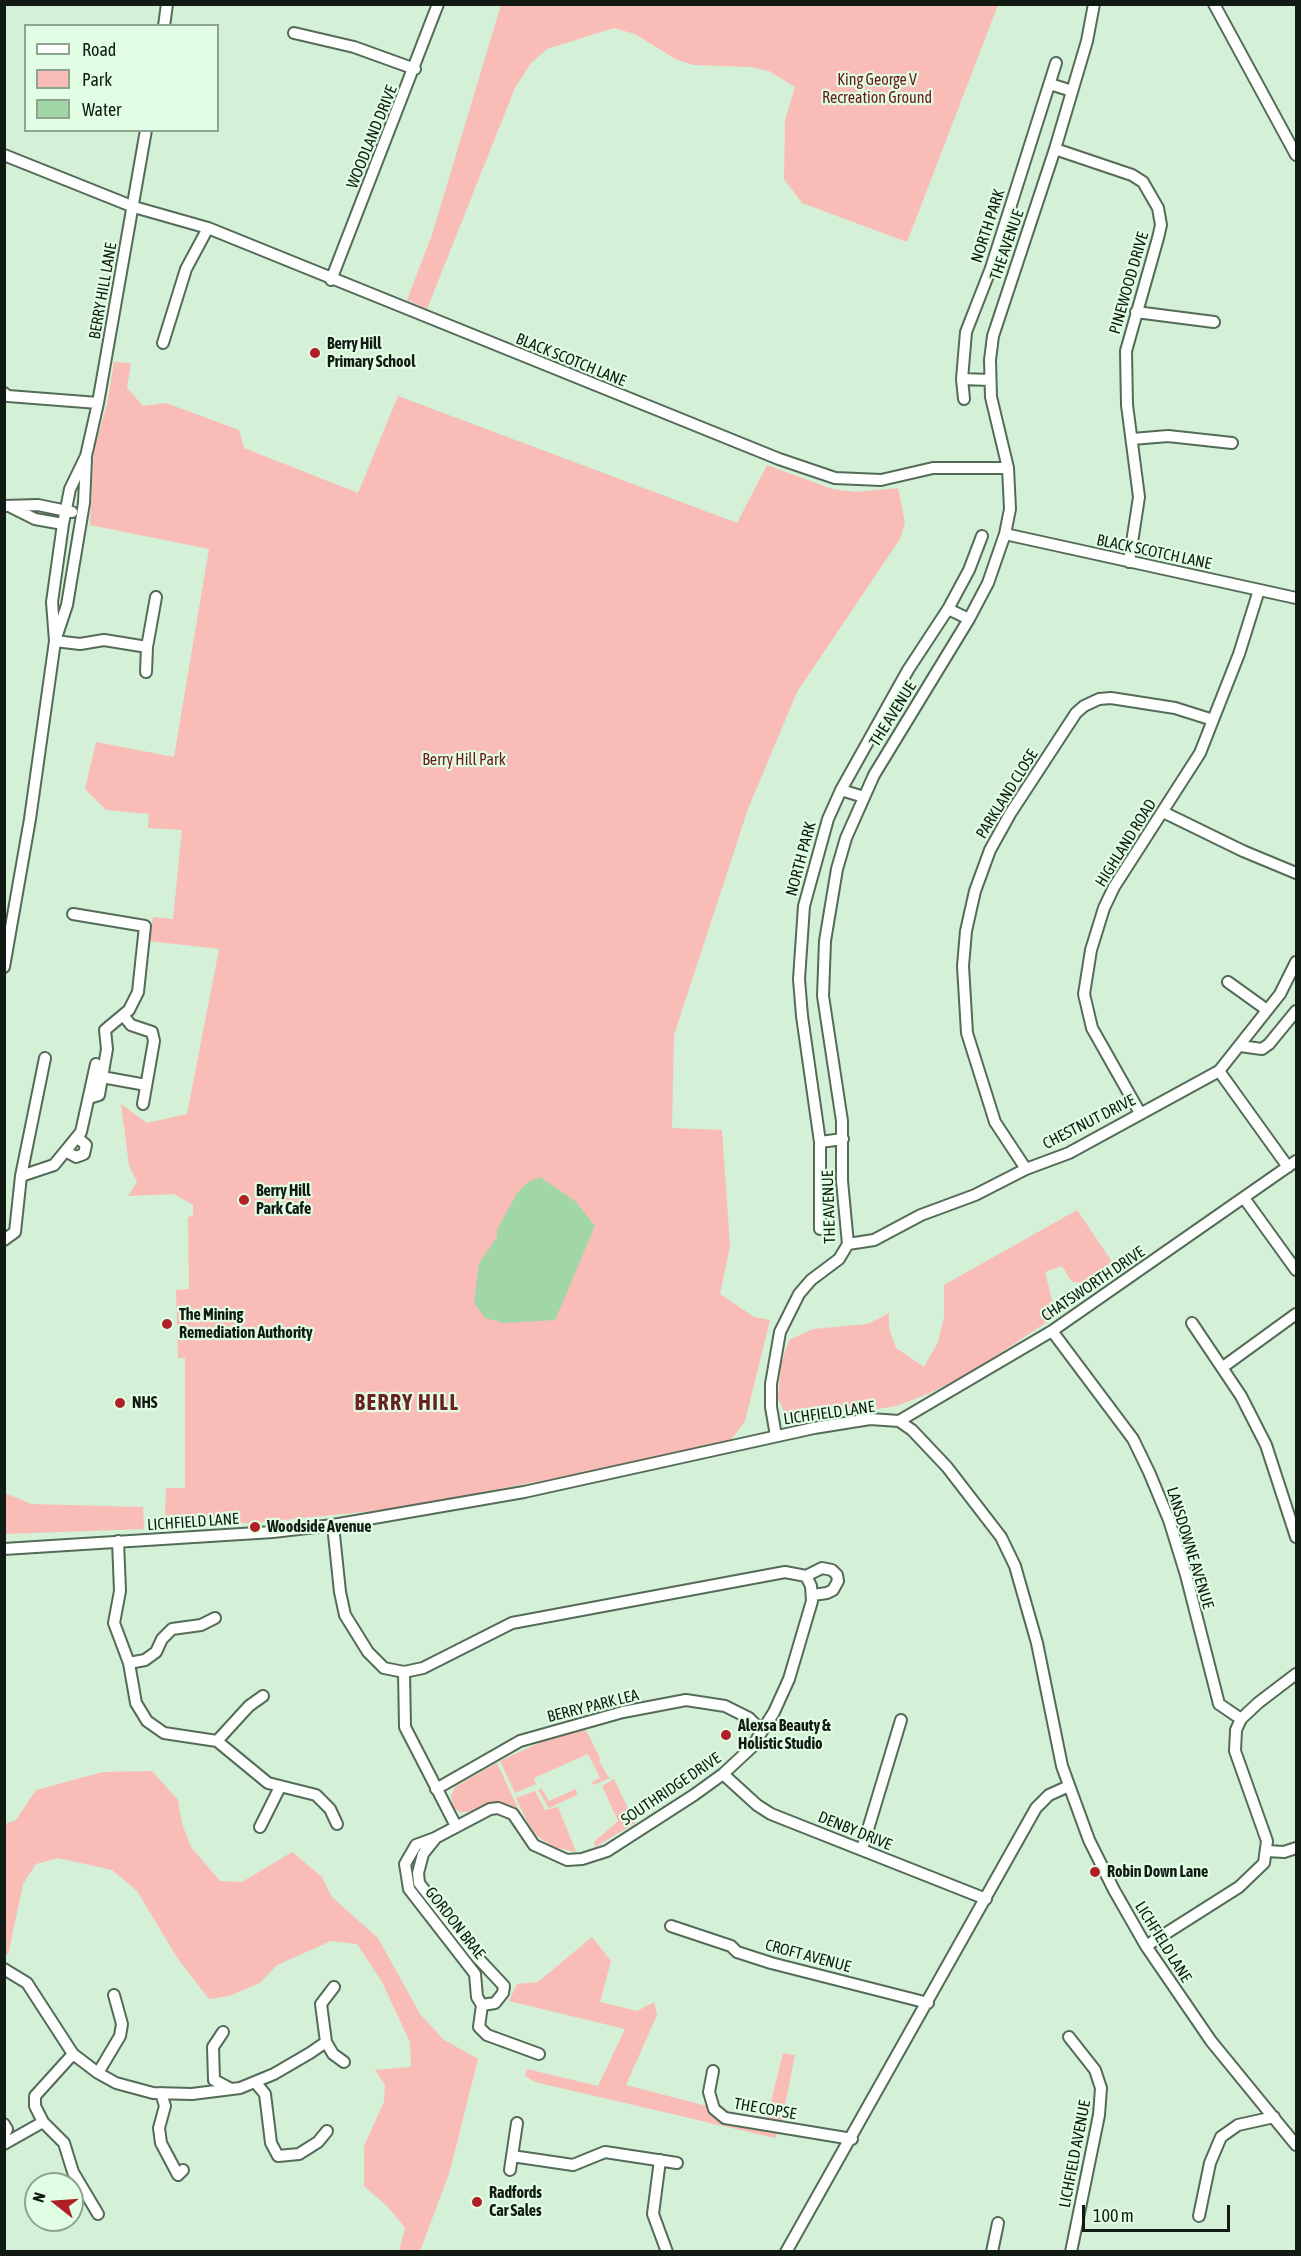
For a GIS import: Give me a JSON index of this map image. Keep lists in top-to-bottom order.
{
  "streets": {
    "street": [
      "WOODLAND DRIVE",
      "NORTH PARK",
      "THE AVENUE",
      "PINEWOOD DRIVE",
      "BERRY HILL LANE",
      "BLACK SCOTCH LANE",
      "PARKLAND CLOSE",
      "HIGHLAND ROAD",
      "CHESTNUT DRIVE",
      "CHATSWORTH DRIVE",
      "LICHFIELD LANE",
      "LANSDOWNE AVENUE",
      "BERRY PARK LEA",
      "SOUTHRIDGE DRIVE",
      "DENBY DRIVE",
      "GORDON BRAE",
      "CROFT AVENUE",
      "THE COPSE",
      "LICHFIELD AVENUE"
    ]
  },
  "crossings": [
    ["WOODLAND DRIVE", "BLACK SCOTCH LANE"],
    ["THE AVENUE", "PINEWOOD DRIVE"],
    ["THE AVENUE", "BLACK SCOTCH LANE"],
    ["THE AVENUE", "CHESTNUT DRIVE"],
    ["THE AVENUE", "LICHFIELD LANE"],
    ["PINEWOOD DRIVE", "BLACK SCOTCH LANE"],
    ["BERRY HILL LANE", "BLACK SCOTCH LANE"],
    ["BLACK SCOTCH LANE", "HIGHLAND ROAD"],
    ["PARKLAND CLOSE", "HIGHLAND ROAD"],
    ["PARKLAND CLOSE", "CHESTNUT DRIVE"],
    ["HIGHLAND ROAD", "CHESTNUT DRIVE"],
    ["CHATSWORTH DRIVE", "LICHFIELD LANE"],
    ["CHATSWORTH DRIVE", "LANSDOWNE AVENUE"],
    ["BERRY PARK LEA", "SOUTHRIDGE DRIVE"],
    ["SOUTHRIDGE DRIVE", "DENBY DRIVE"],
    ["SOUTHRIDGE DRIVE", "GORDON BRAE"]
  ],
  "districts": ["BERRY HILL"],
  "parks": ["King George V Recreation Ground", "Berry Hill Park"],
  "places": [
    "Berry Hill Primary School",
    "Berry Hill Park Cafe",
    "The Mining Remediation Authority",
    "NHS",
    "Woodside Avenue",
    "Alexsa Beauty & Holistic Studio",
    "Robin Down Lane",
    "Radfords Car Sales"
  ],
  "legend": ["Road", "Park", "Water"],
  "scale_bar": "100 m",
  "north": "left"
}
